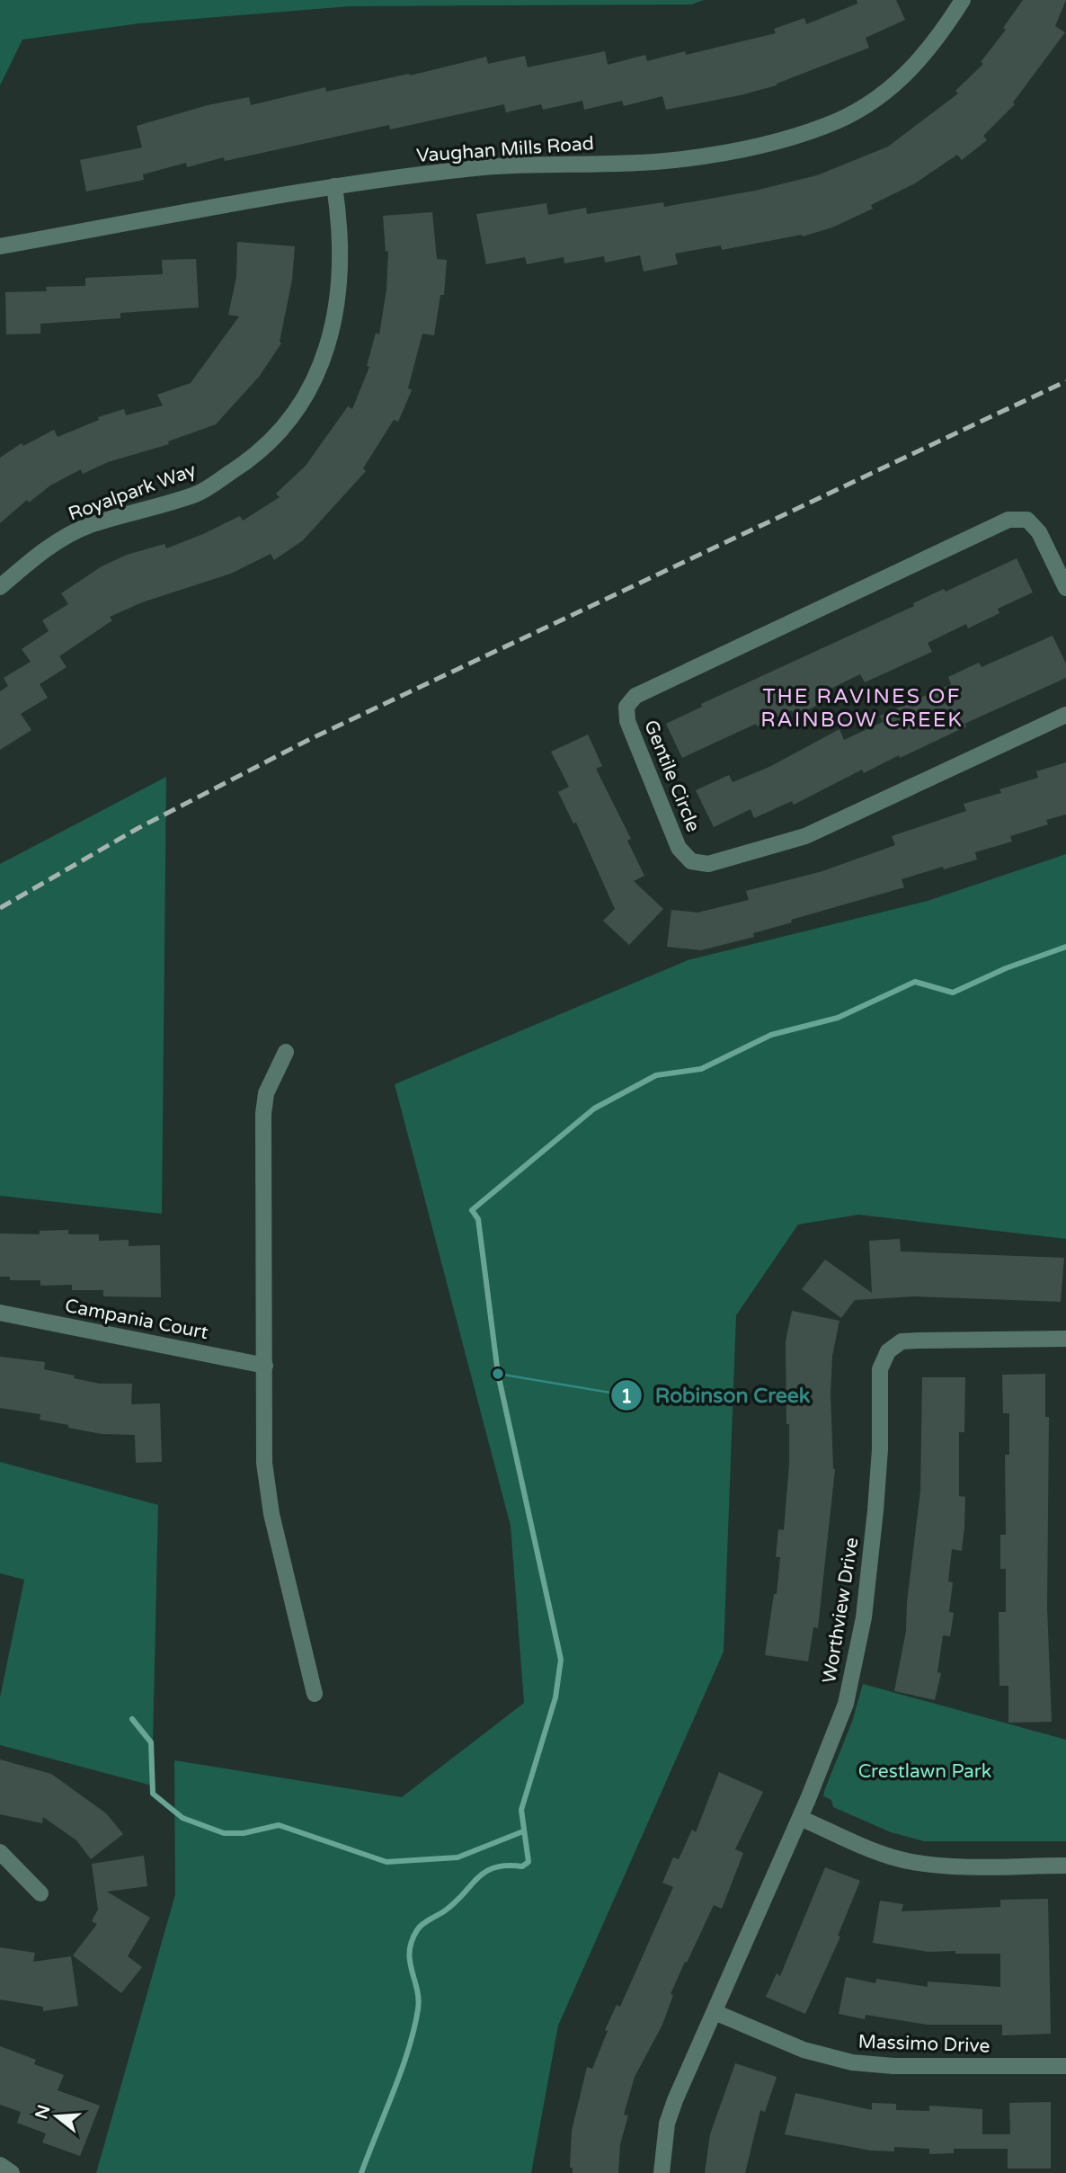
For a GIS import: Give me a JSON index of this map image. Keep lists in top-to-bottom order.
{
  "streets": {
    "street": [
      "Vaughan Mills Road",
      "Royalpark Way",
      "Gentile Circle",
      "Campania Court",
      "Worthview Drive",
      "Massimo Drive"
    ]
  },
  "crossings": [
    ["Vaughan Mills Road", "Royalpark Way"],
    ["Worthview Drive", "Massimo Drive"]
  ],
  "districts": ["THE RAVINES OF RAINBOW CREEK"],
  "parks": ["Crestlawn Park"],
  "places": ["Robinson Creek"],
  "north": "left"
}
